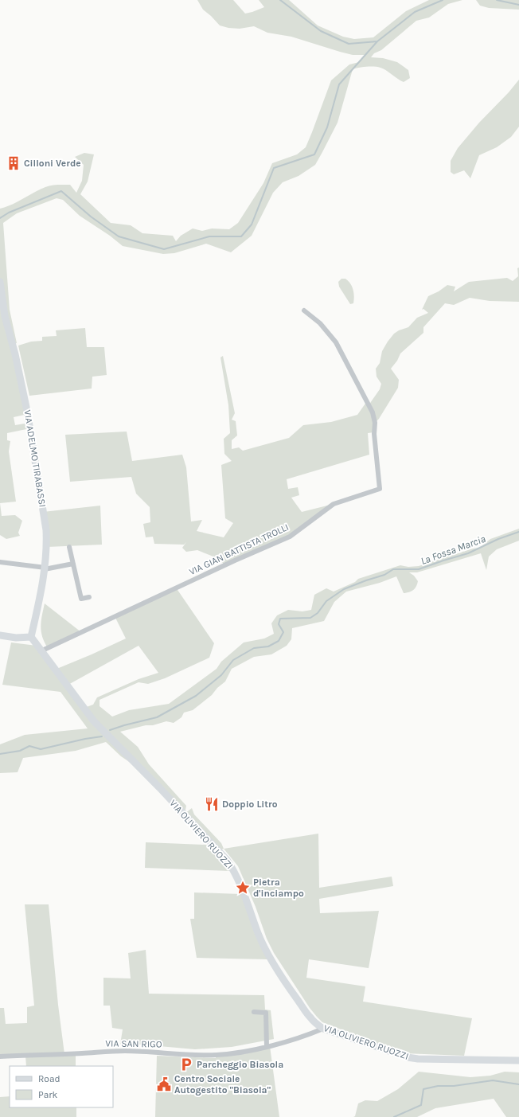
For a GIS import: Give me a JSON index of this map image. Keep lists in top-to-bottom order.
{
  "streets": {
    "street": [
      "VIA ADELMO TIRABASSI",
      "VIA GIAN BATTISTA TROLLI",
      "VIA OLIVIERO RUOZZI",
      "VIA SAN RIGO"
    ]
  },
  "crossings": [
    ["VIA ADELMO TIRABASSI", "VIA OLIVIERO RUOZZI"],
    ["VIA GIAN BATTISTA TROLLI", "VIA OLIVIERO RUOZZI"],
    ["VIA OLIVIERO RUOZZI", "VIA SAN RIGO"]
  ],
  "water": ["La Fossa Marcia"],
  "places": {
    "building": ["Cilloni Verde"],
    "restaurant": ["Doppio Litro"],
    "place": ["Pietra d'inciampo"],
    "parking": ["Parcheggio Biasola"],
    "public building": ["Centro Sociale Autogestito \"Biasola\""]
  },
  "legend": ["Road", "Park"]
}
